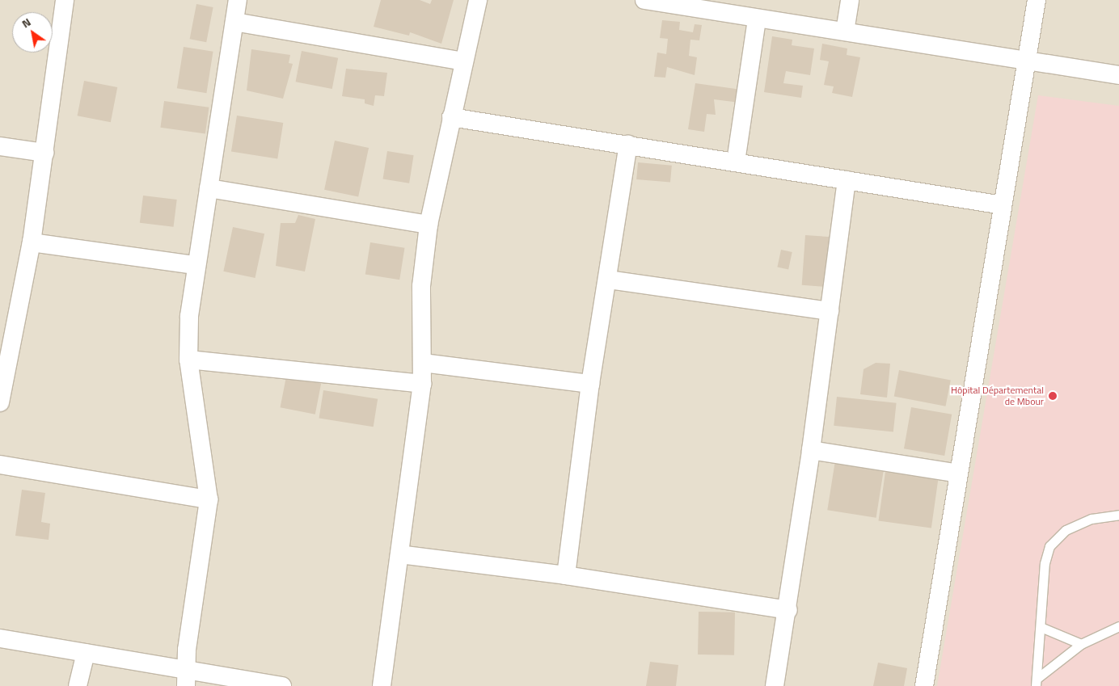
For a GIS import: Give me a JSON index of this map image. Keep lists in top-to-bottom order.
{
  "places": ["Hôpital Départemental de Mbour"],
  "north": "top left"
}
